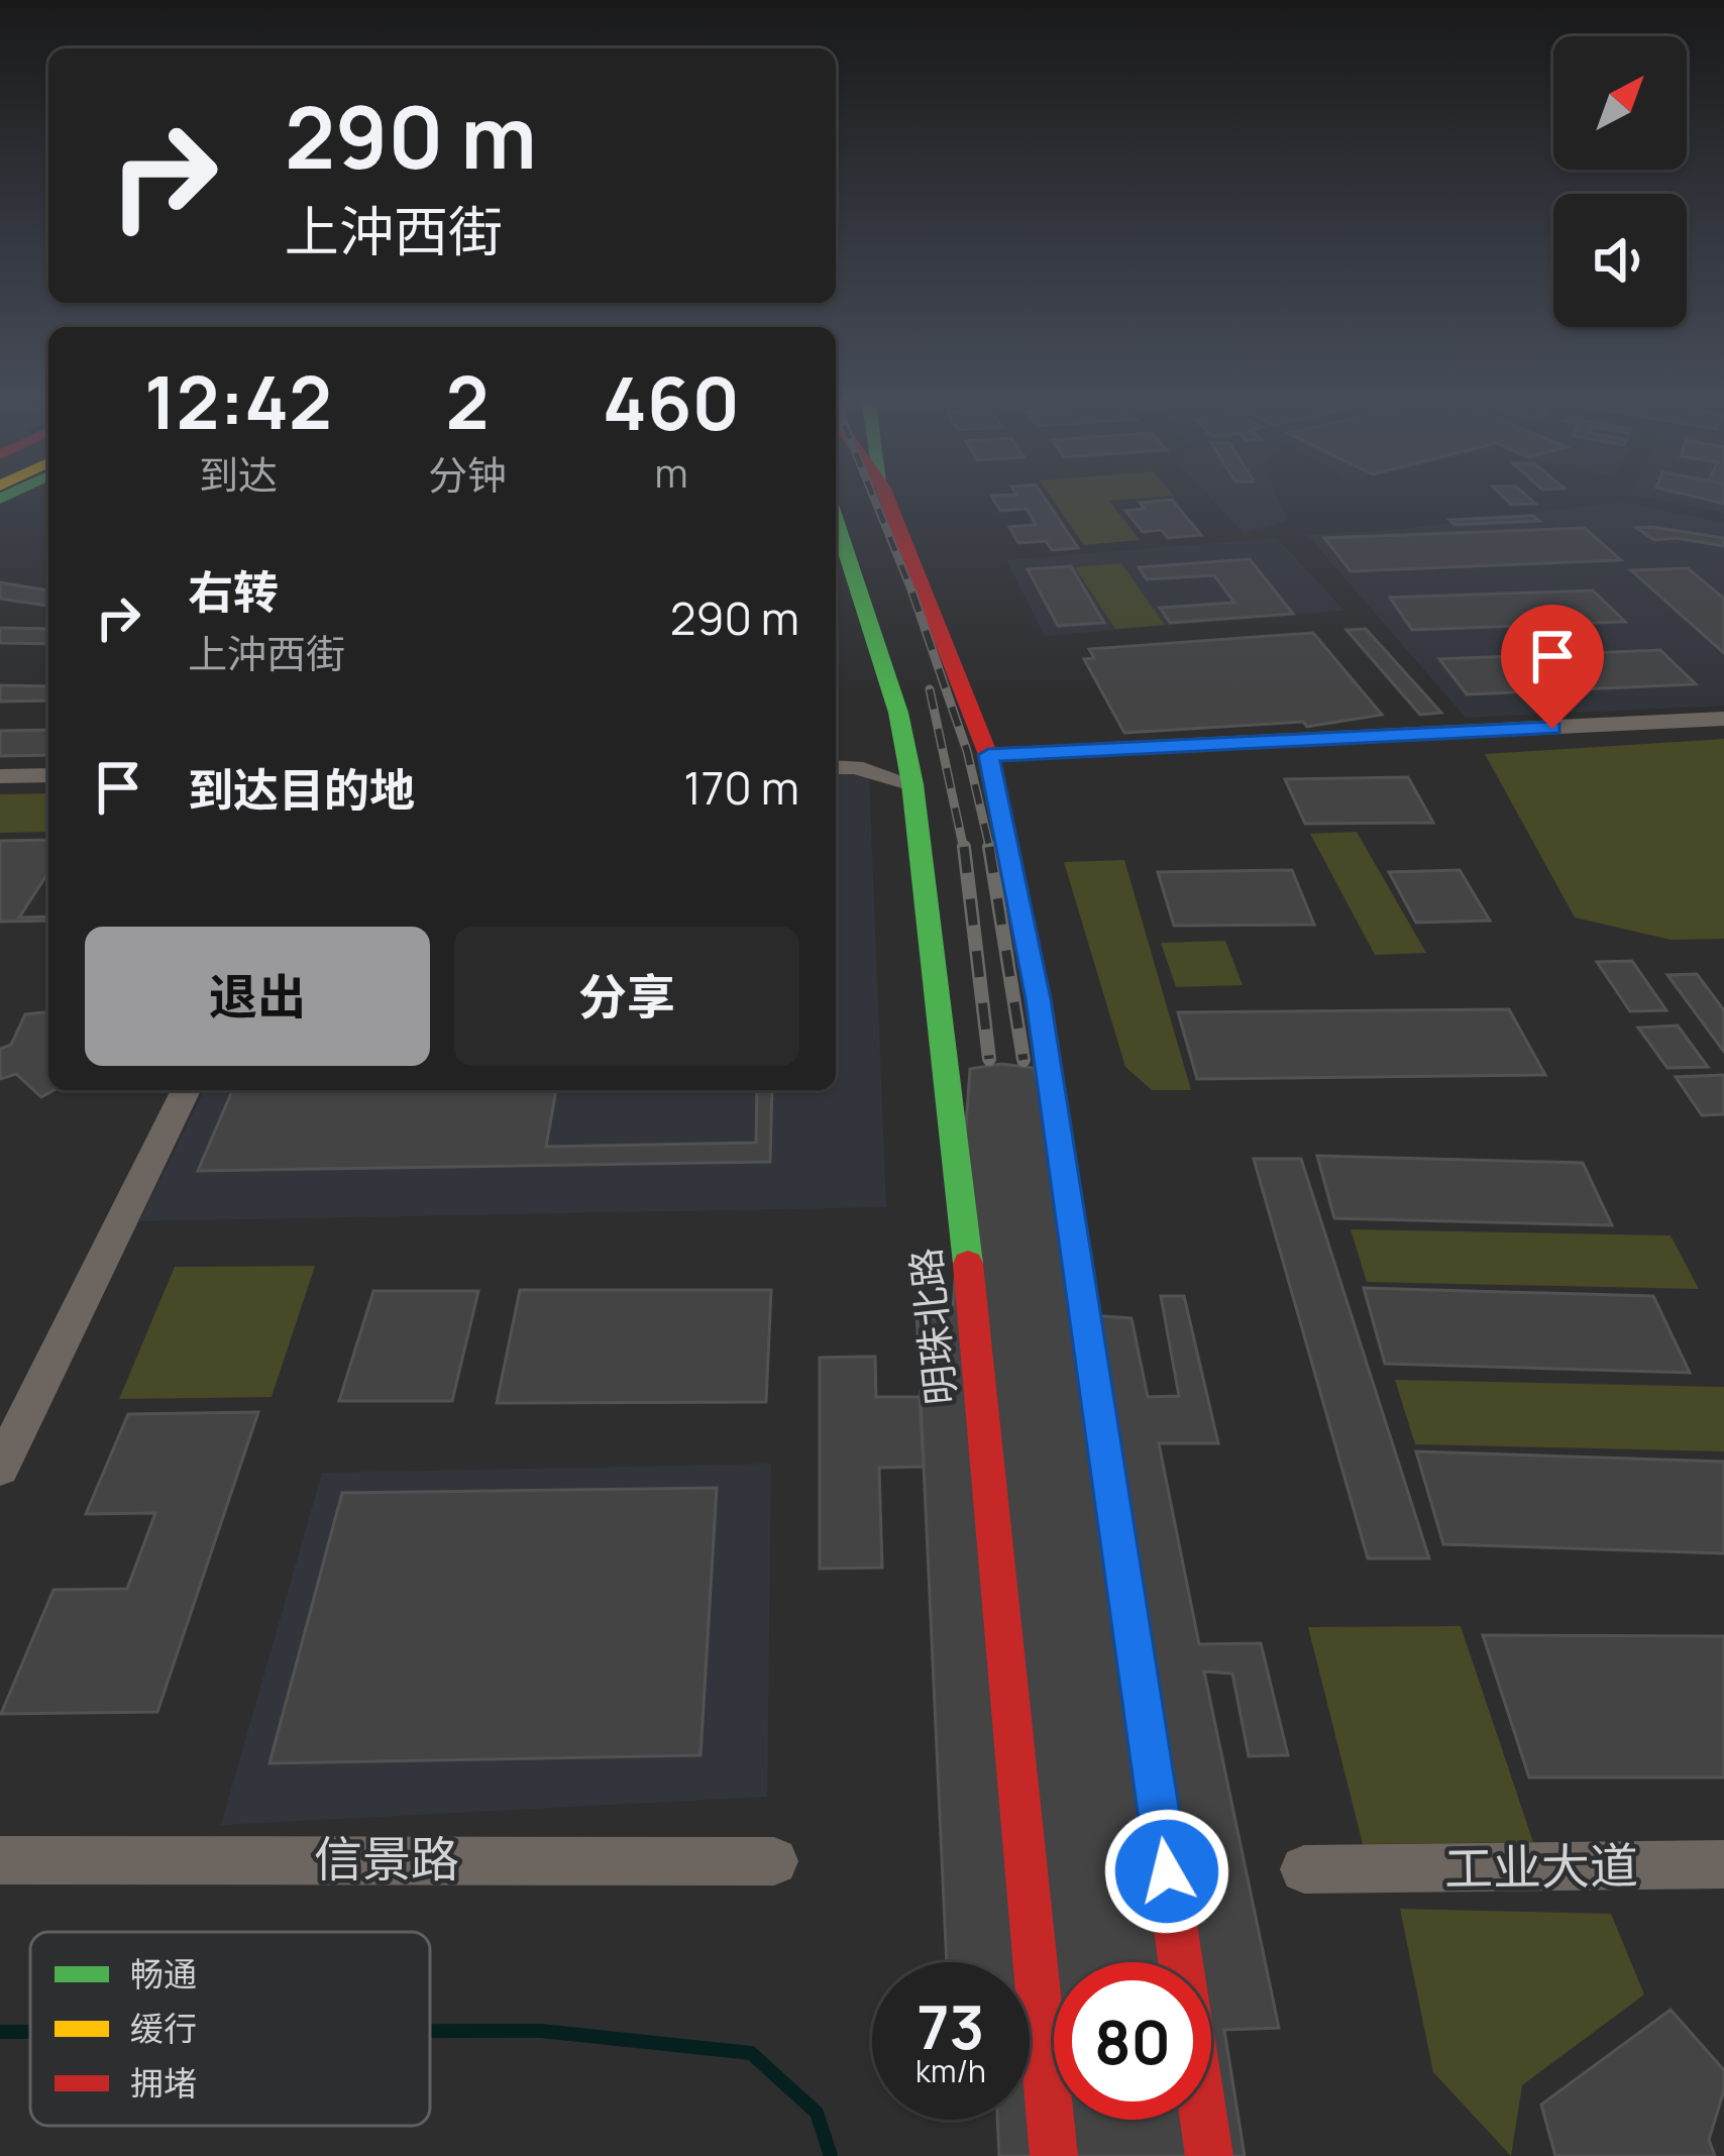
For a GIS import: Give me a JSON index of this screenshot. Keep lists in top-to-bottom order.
{
  "streets": {
    "main road": ["明珠北路"],
    "street": ["信景路", "工业大道"]
  },
  "legend": ["畅通", "缓行", "拥堵"],
  "north": "top right",
  "page": {
    "turn": ["290 m", "上沖西街"],
    "eta": [
      "12:42",
      "到达",
      "2",
      "分钟",
      "460",
      "m"
    ],
    "list": [
      {
        "name": "右转",
        "note": "上沖西街",
        "value": "290 m"
      },
      {
        "name": "到达目的地",
        "value": "170 m"
      }
    ],
    "buttons": ["退出", "分享"],
    "speed": "73 km/h",
    "limit": "80"
  }
}
